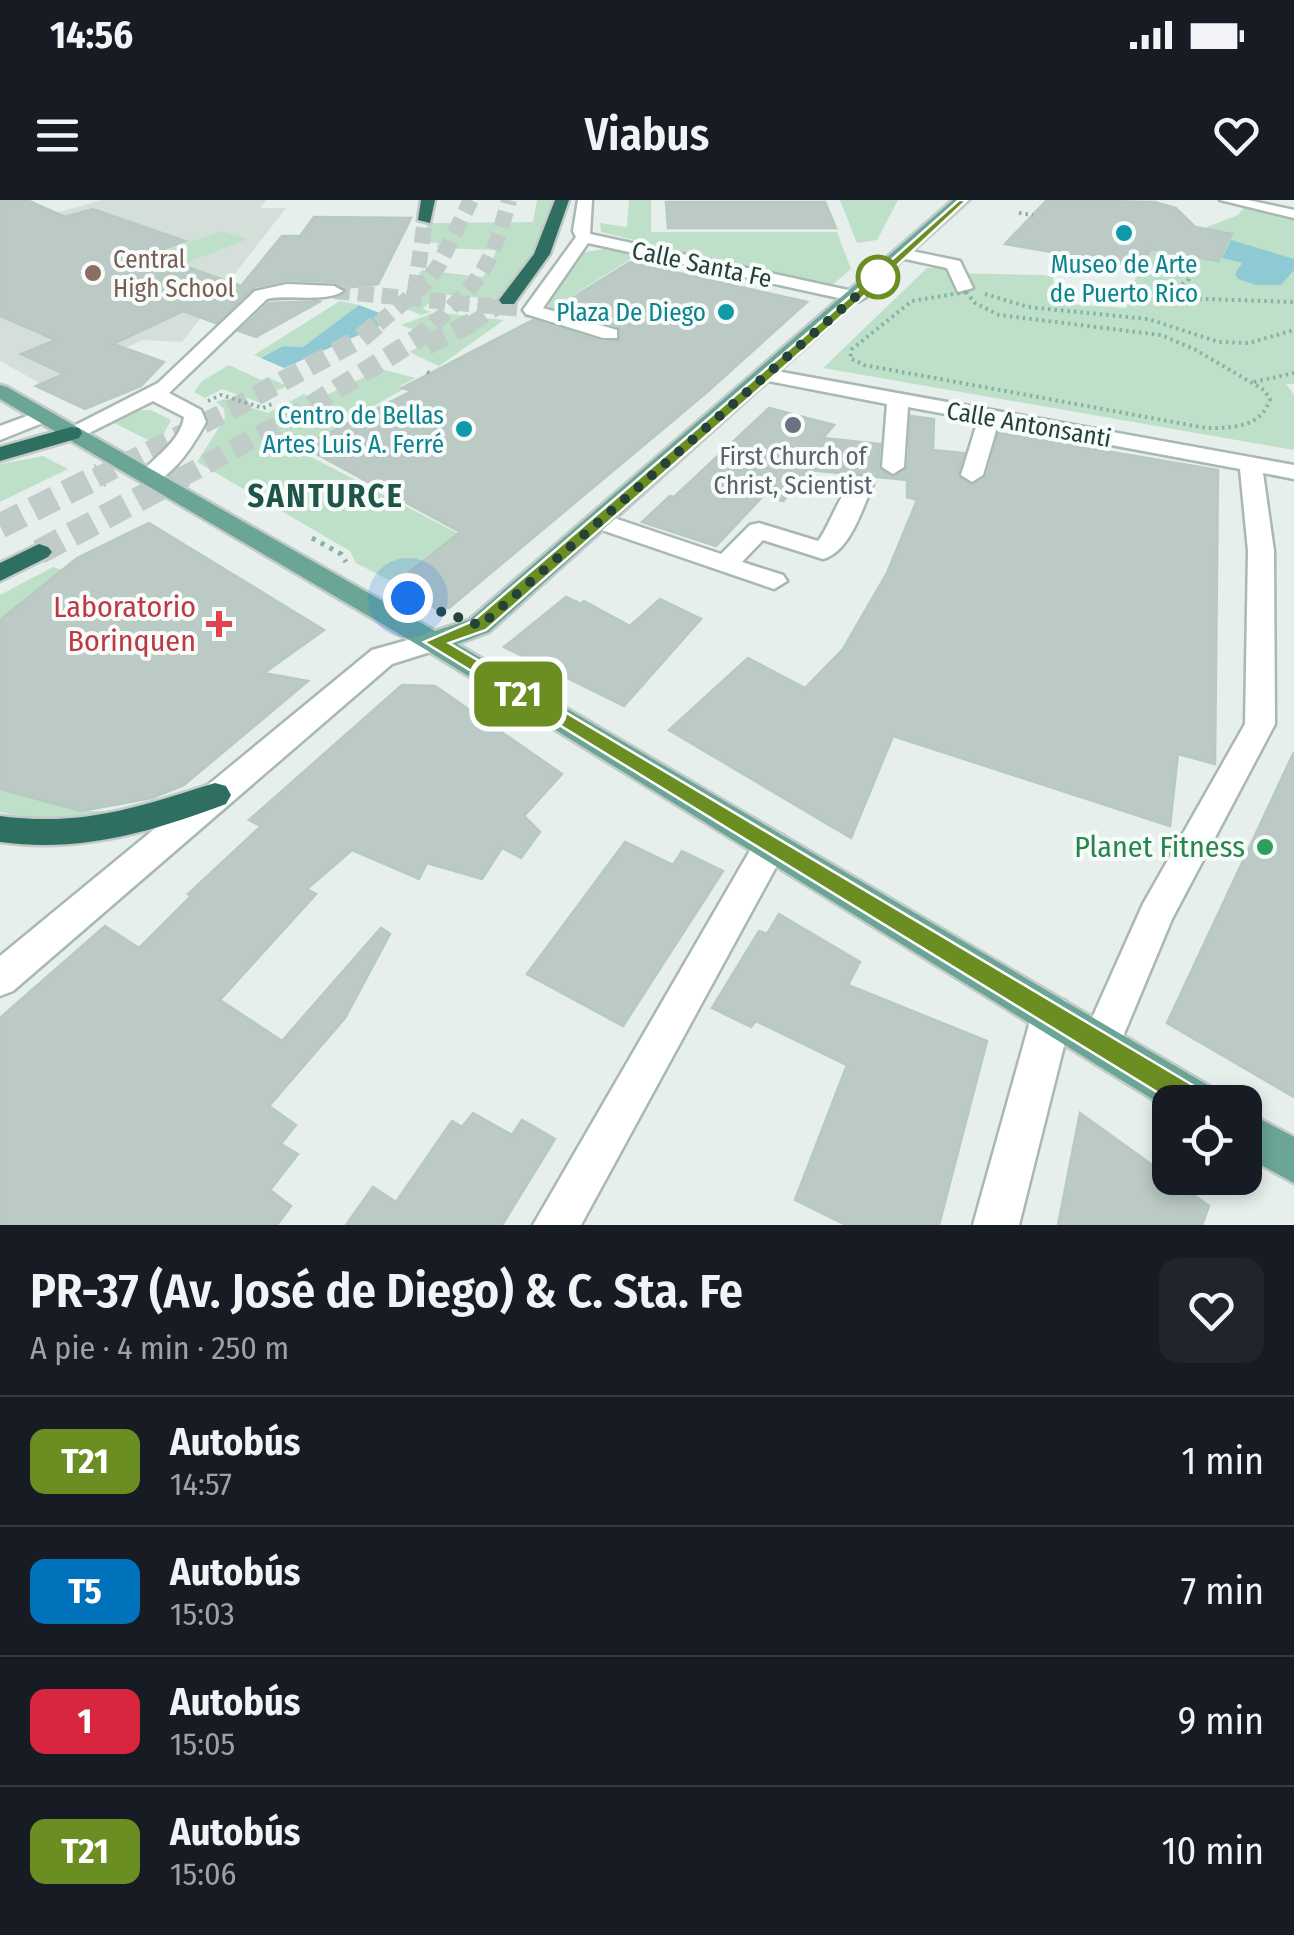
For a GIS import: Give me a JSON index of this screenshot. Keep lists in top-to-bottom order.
{
  "streets": {
    "street": ["Calle Santa Fe", "Calle Antonsanti"]
  },
  "districts": ["SANTURCE"],
  "places": {
    "other": [
      "Museo de Arte de Puerto Rico",
      "Central High School",
      "Plaza De Diego",
      "First Church of Christ, Scientist",
      "Centro de Bellas Artes Luis A. Ferré",
      "Planet Fitness"
    ],
    "health": ["Laboratorio Borinquen"]
  },
  "lines": ["bus line T21"],
  "page": {
    "status": "14:56",
    "header": "Viabus",
    "on_map": "T21",
    "heading": ["PR-37 (Av. José de Diego) & C. Sta. Fe", "A pie · 4 min · 250 m"],
    "list": [
      {
        "mark": "T21",
        "name": "Autobús",
        "note": "14:57",
        "value": "1 min"
      },
      {
        "mark": "T5",
        "name": "Autobús",
        "note": "15:03",
        "value": "7 min"
      },
      {
        "mark": "1",
        "name": "Autobús",
        "note": "15:05",
        "value": "9 min"
      },
      {
        "mark": "T21",
        "name": "Autobús",
        "note": "15:06",
        "value": "10 min"
      }
    ]
  }
}
